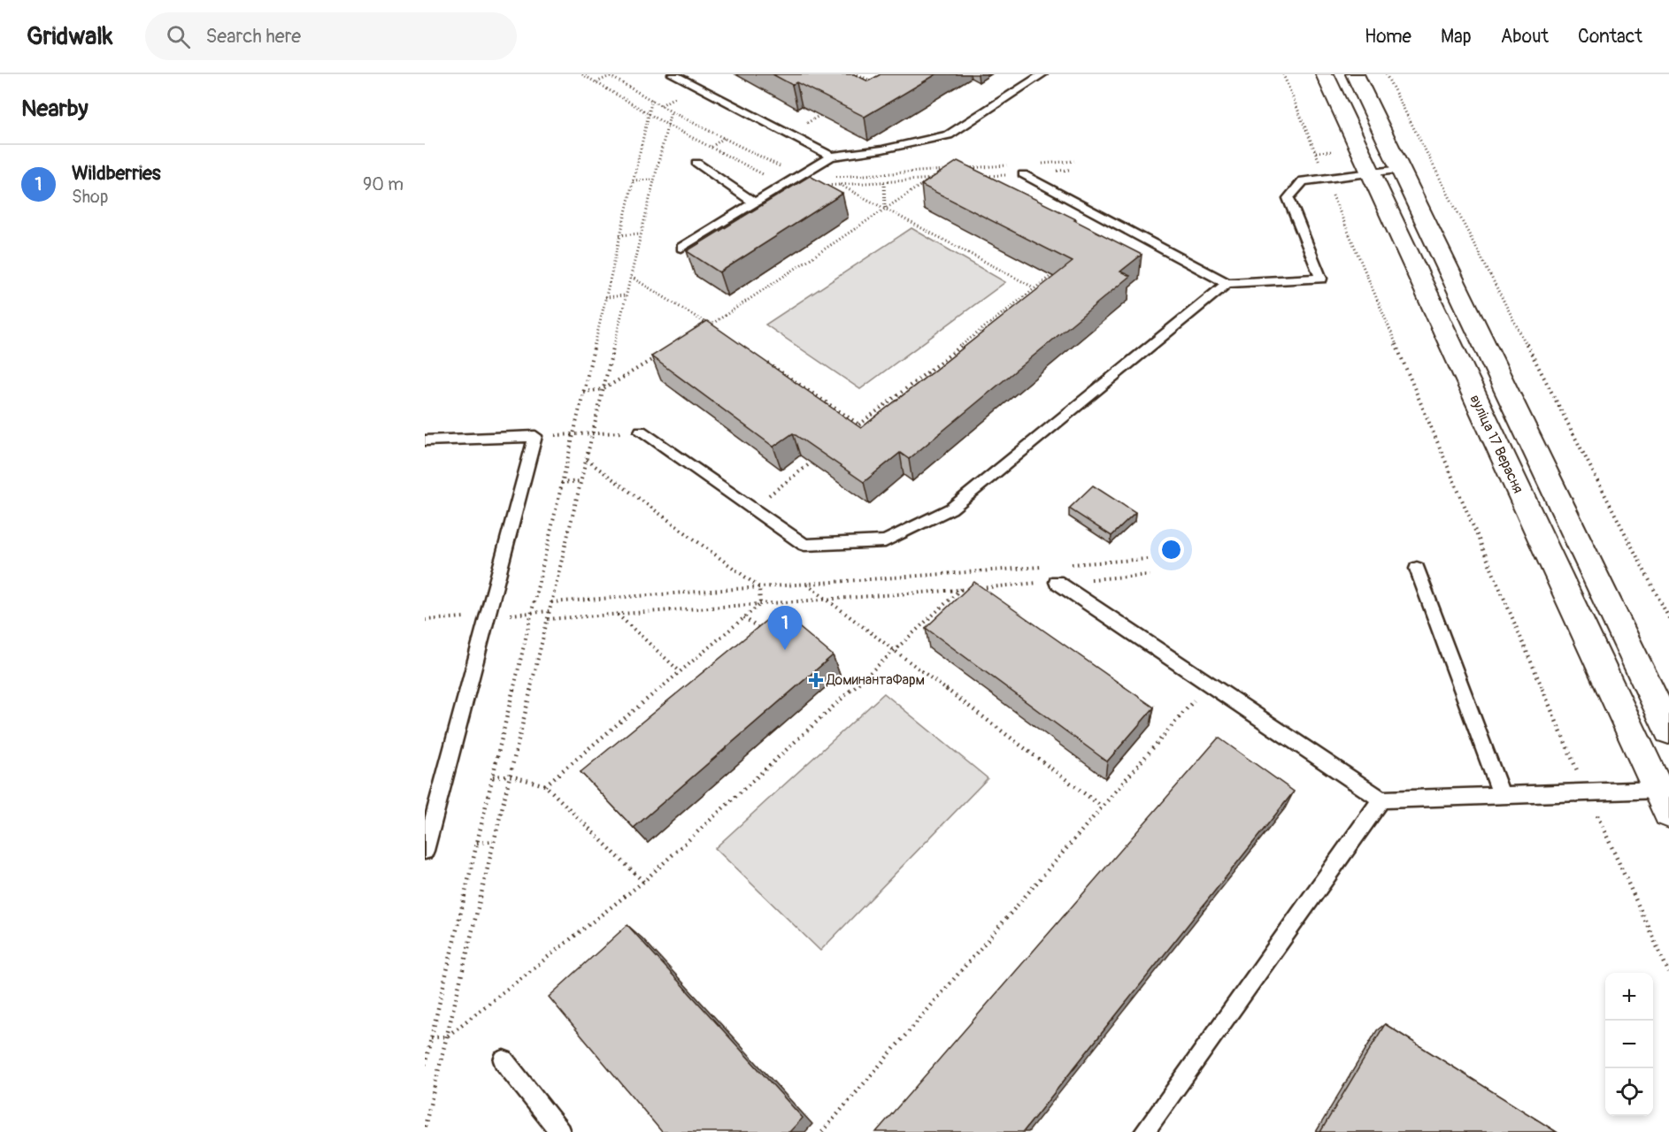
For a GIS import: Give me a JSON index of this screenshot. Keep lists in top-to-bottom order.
{
  "streets": {
    "street": ["вуліца 17 Верасня"]
  },
  "places": {
    "health": ["ДоминантаФарм"]
  },
  "page": {
    "header": "Gridwalk",
    "search": "Search here",
    "nav": [
      "Home",
      "Map",
      "About",
      "Contact"
    ],
    "heading": "Nearby",
    "list": [
      {
        "mark": "1",
        "name": "Wildberries",
        "note": "Shop",
        "value": "90 m"
      }
    ],
    "pins": "1",
    "map_buttons": ["+", "−"]
  }
}
